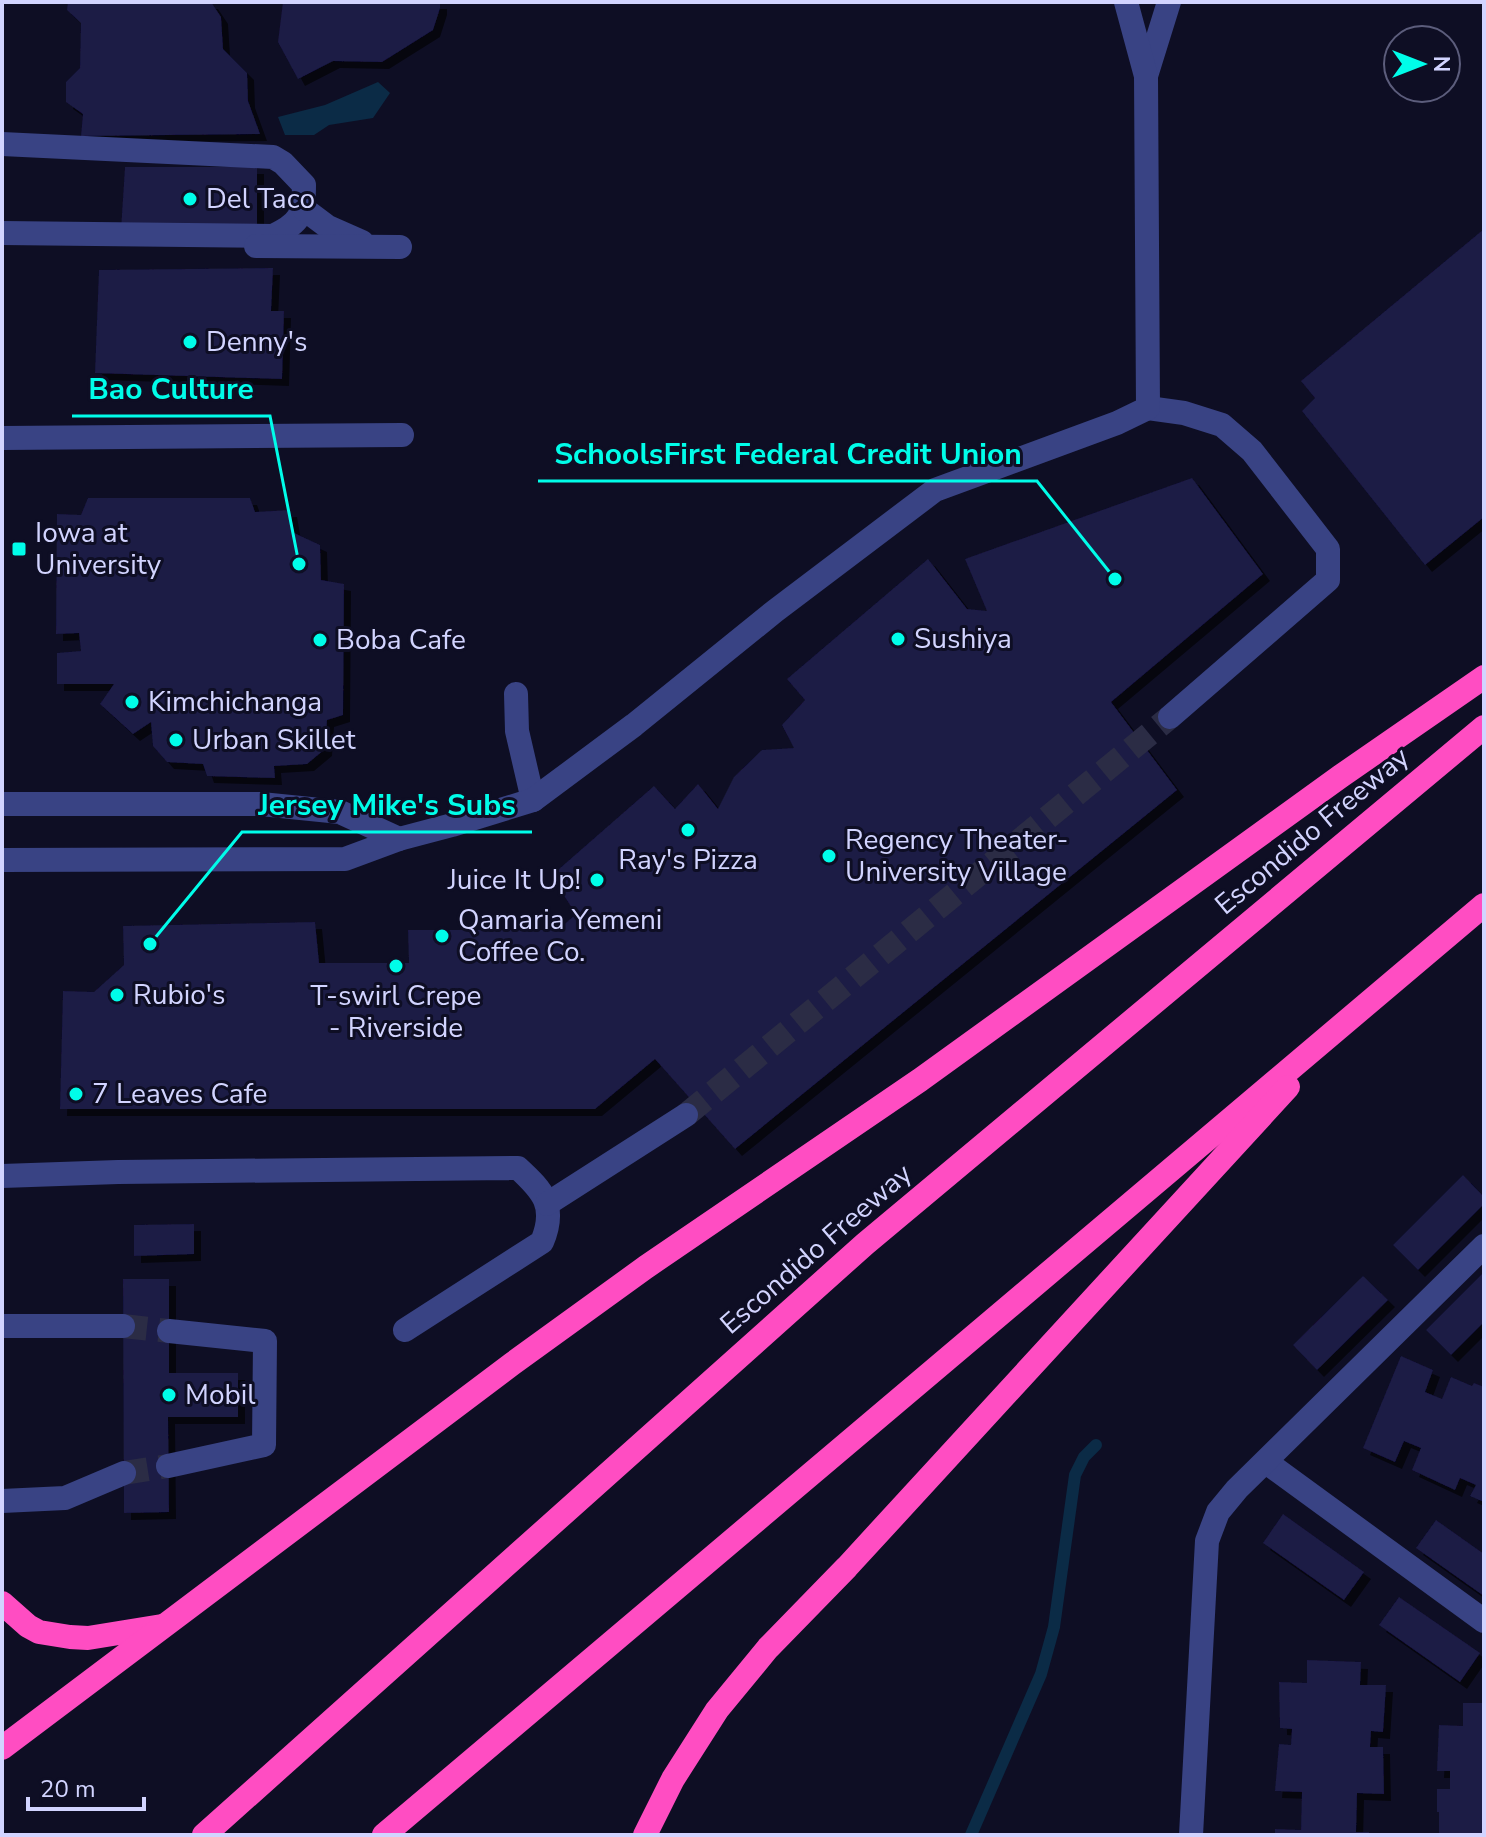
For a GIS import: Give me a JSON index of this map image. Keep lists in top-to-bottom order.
{
  "streets": {
    "highway": ["Escondido Freeway"]
  },
  "places": {
    "other": [
      "Del Taco",
      "Denny's",
      "Bao Culture",
      "SchoolsFirst Federal Credit Union",
      "Sushiya",
      "Boba Cafe",
      "Kimchichanga",
      "Urban Skillet",
      "Ray's Pizza",
      "Regency Theater- University Village",
      "Juice It Up!",
      "Qamaria Yemeni Coffee Co.",
      "Jersey Mike's Subs",
      "T-swirl Crepe - Riverside",
      "Rubio's",
      "7 Leaves Cafe",
      "Mobil"
    ],
    "transit": ["Iowa at University"]
  },
  "scale_bar": "20 m",
  "north": "right"
}
